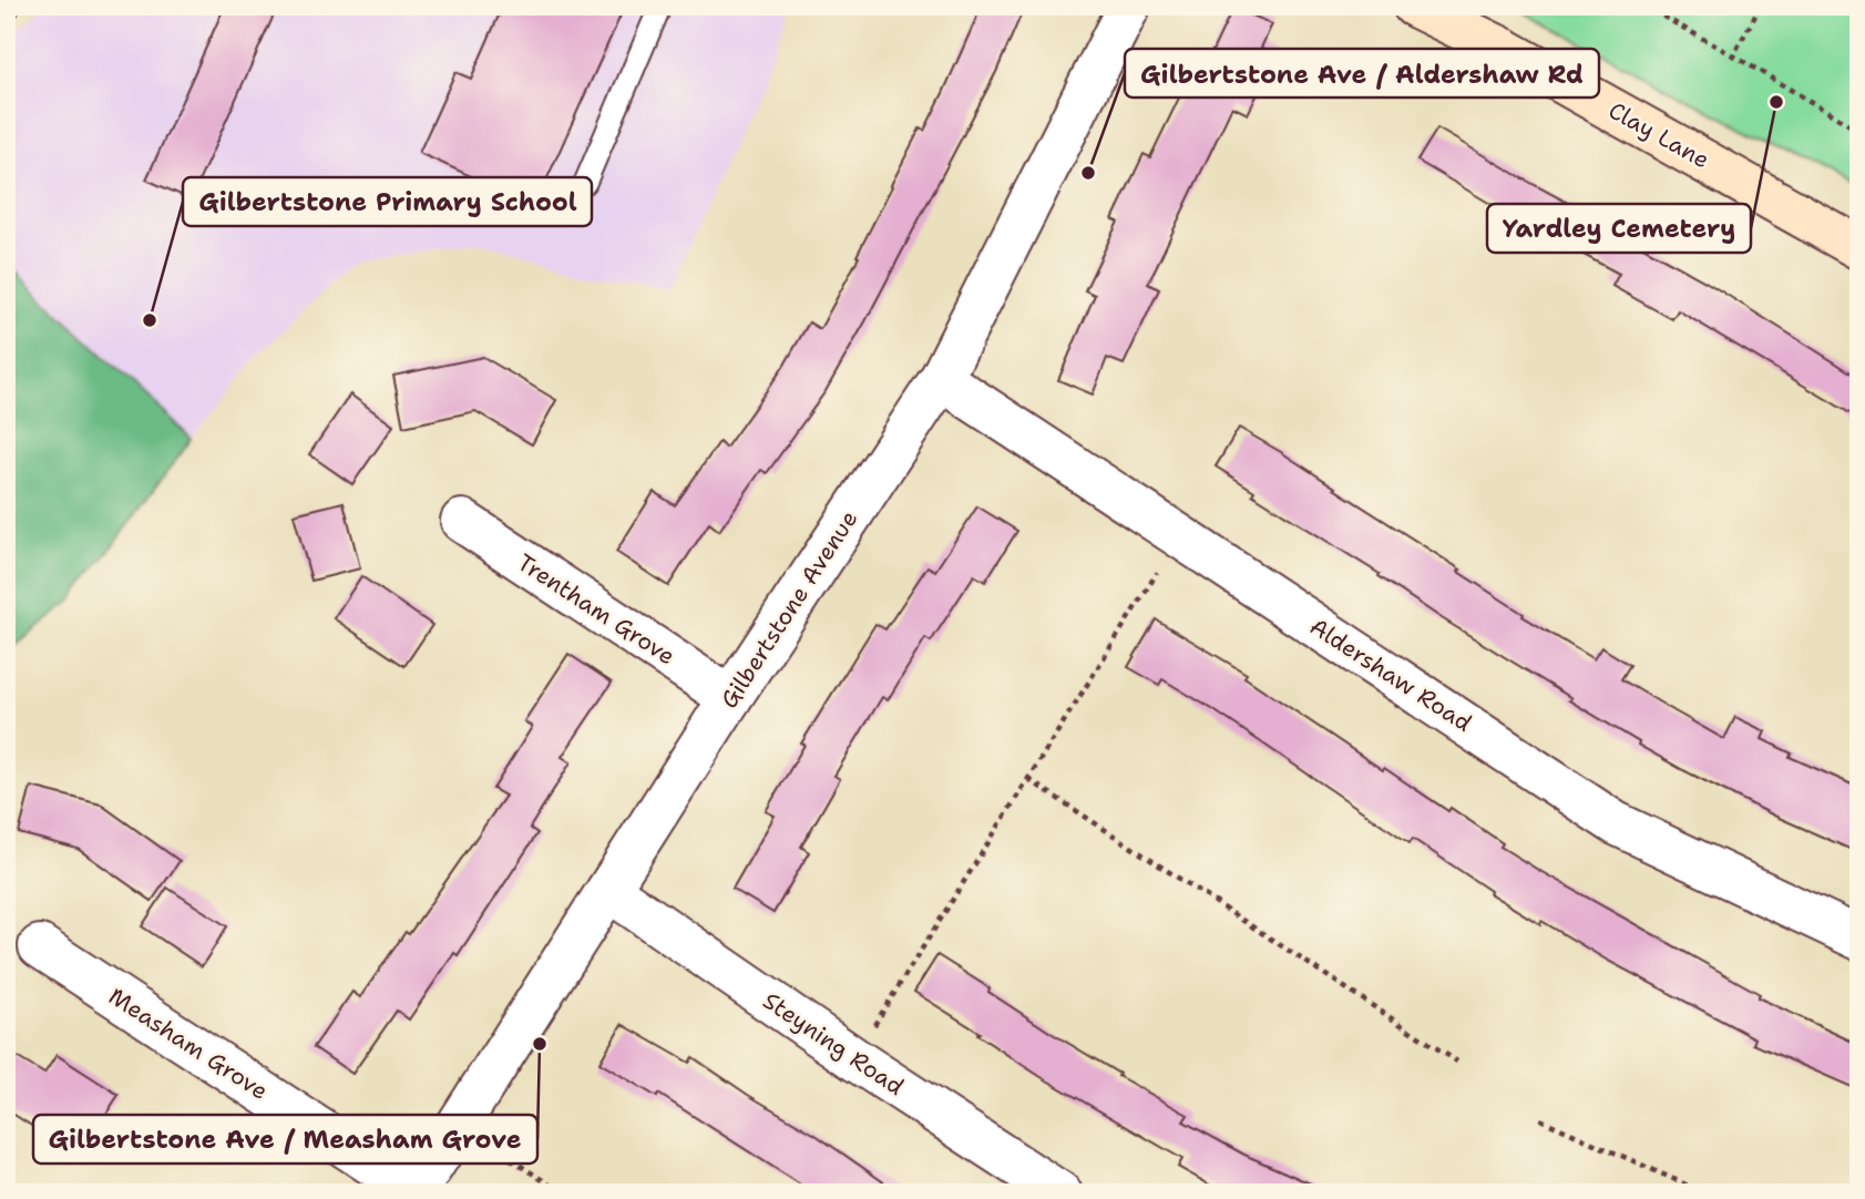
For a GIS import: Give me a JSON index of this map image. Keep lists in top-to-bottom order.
{
  "streets": {
    "street": [
      "Clay Lane",
      "Trentham Grove",
      "Gilbertstone Avenue",
      "Aldershaw Road",
      "Measham Grove",
      "Steyning Road"
    ]
  },
  "crossings": [
    ["Trentham Grove", "Gilbertstone Avenue"],
    ["Gilbertstone Avenue", "Aldershaw Road"],
    ["Gilbertstone Avenue", "Measham Grove"],
    ["Gilbertstone Avenue", "Steyning Road"]
  ],
  "places": [
    "Yardley Cemetery",
    "Gilbertstone Ave / Aldershaw Rd",
    "Gilbertstone Primary School",
    "Gilbertstone Ave / Measham Grove"
  ]
}
